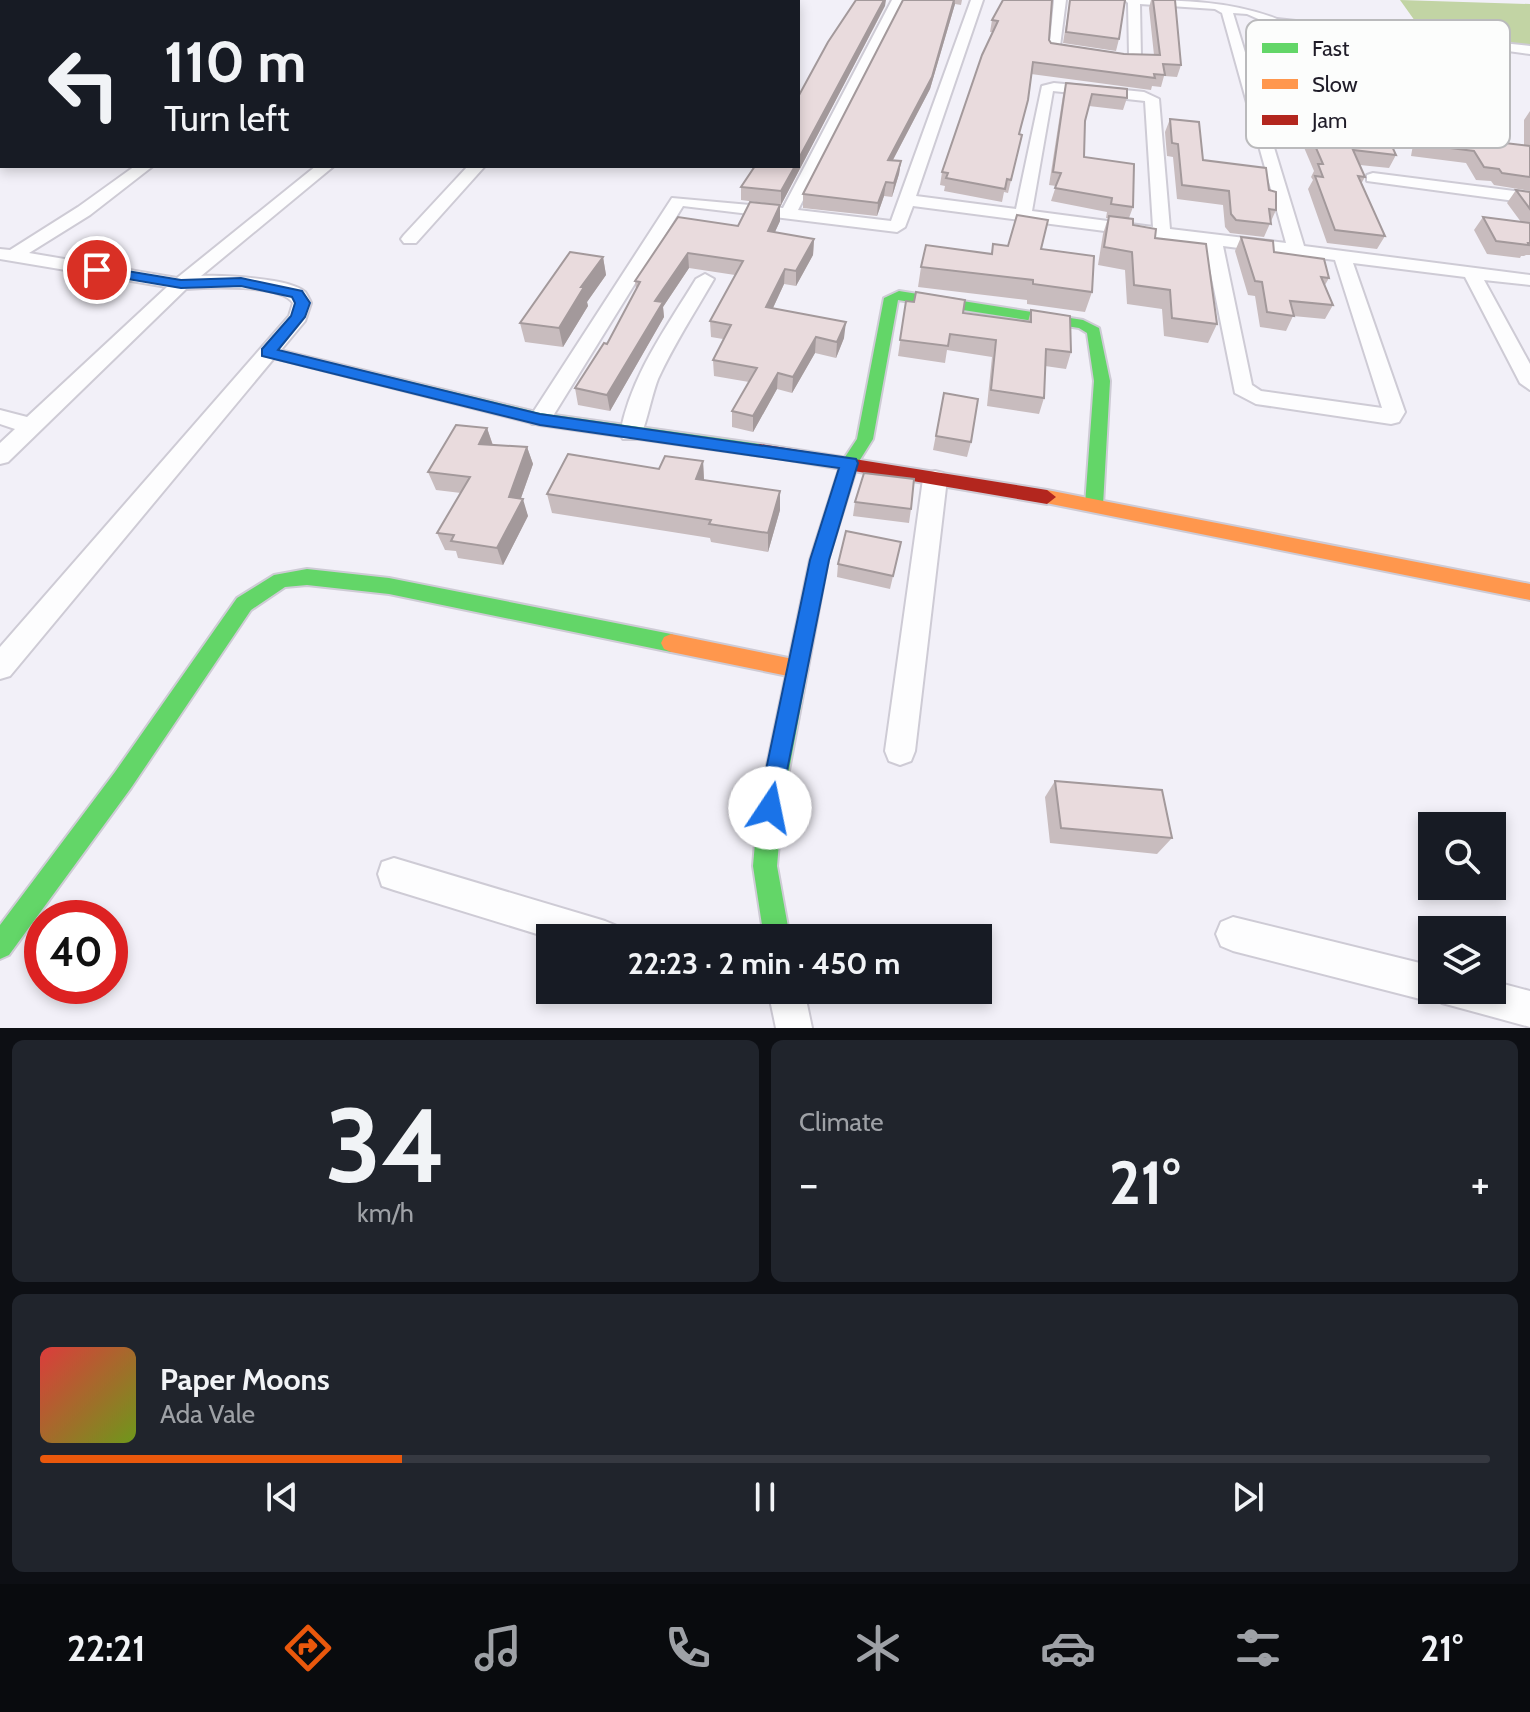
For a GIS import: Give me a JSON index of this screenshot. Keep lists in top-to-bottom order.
{
  "legend": ["Fast", "Slow", "Jam"],
  "page": {
    "turn": ["110 m", "Turn left"],
    "limit": "40",
    "trip": "22:23 · 2 min · 450 m",
    "tile": [
      ["34", "km/h"],
      "Climate"
    ],
    "heat": ["−", "21°", "+"],
    "song": ["Paper Moons", "Ada Vale"],
    "tabs": ["22:21", "21°"]
  }
}
